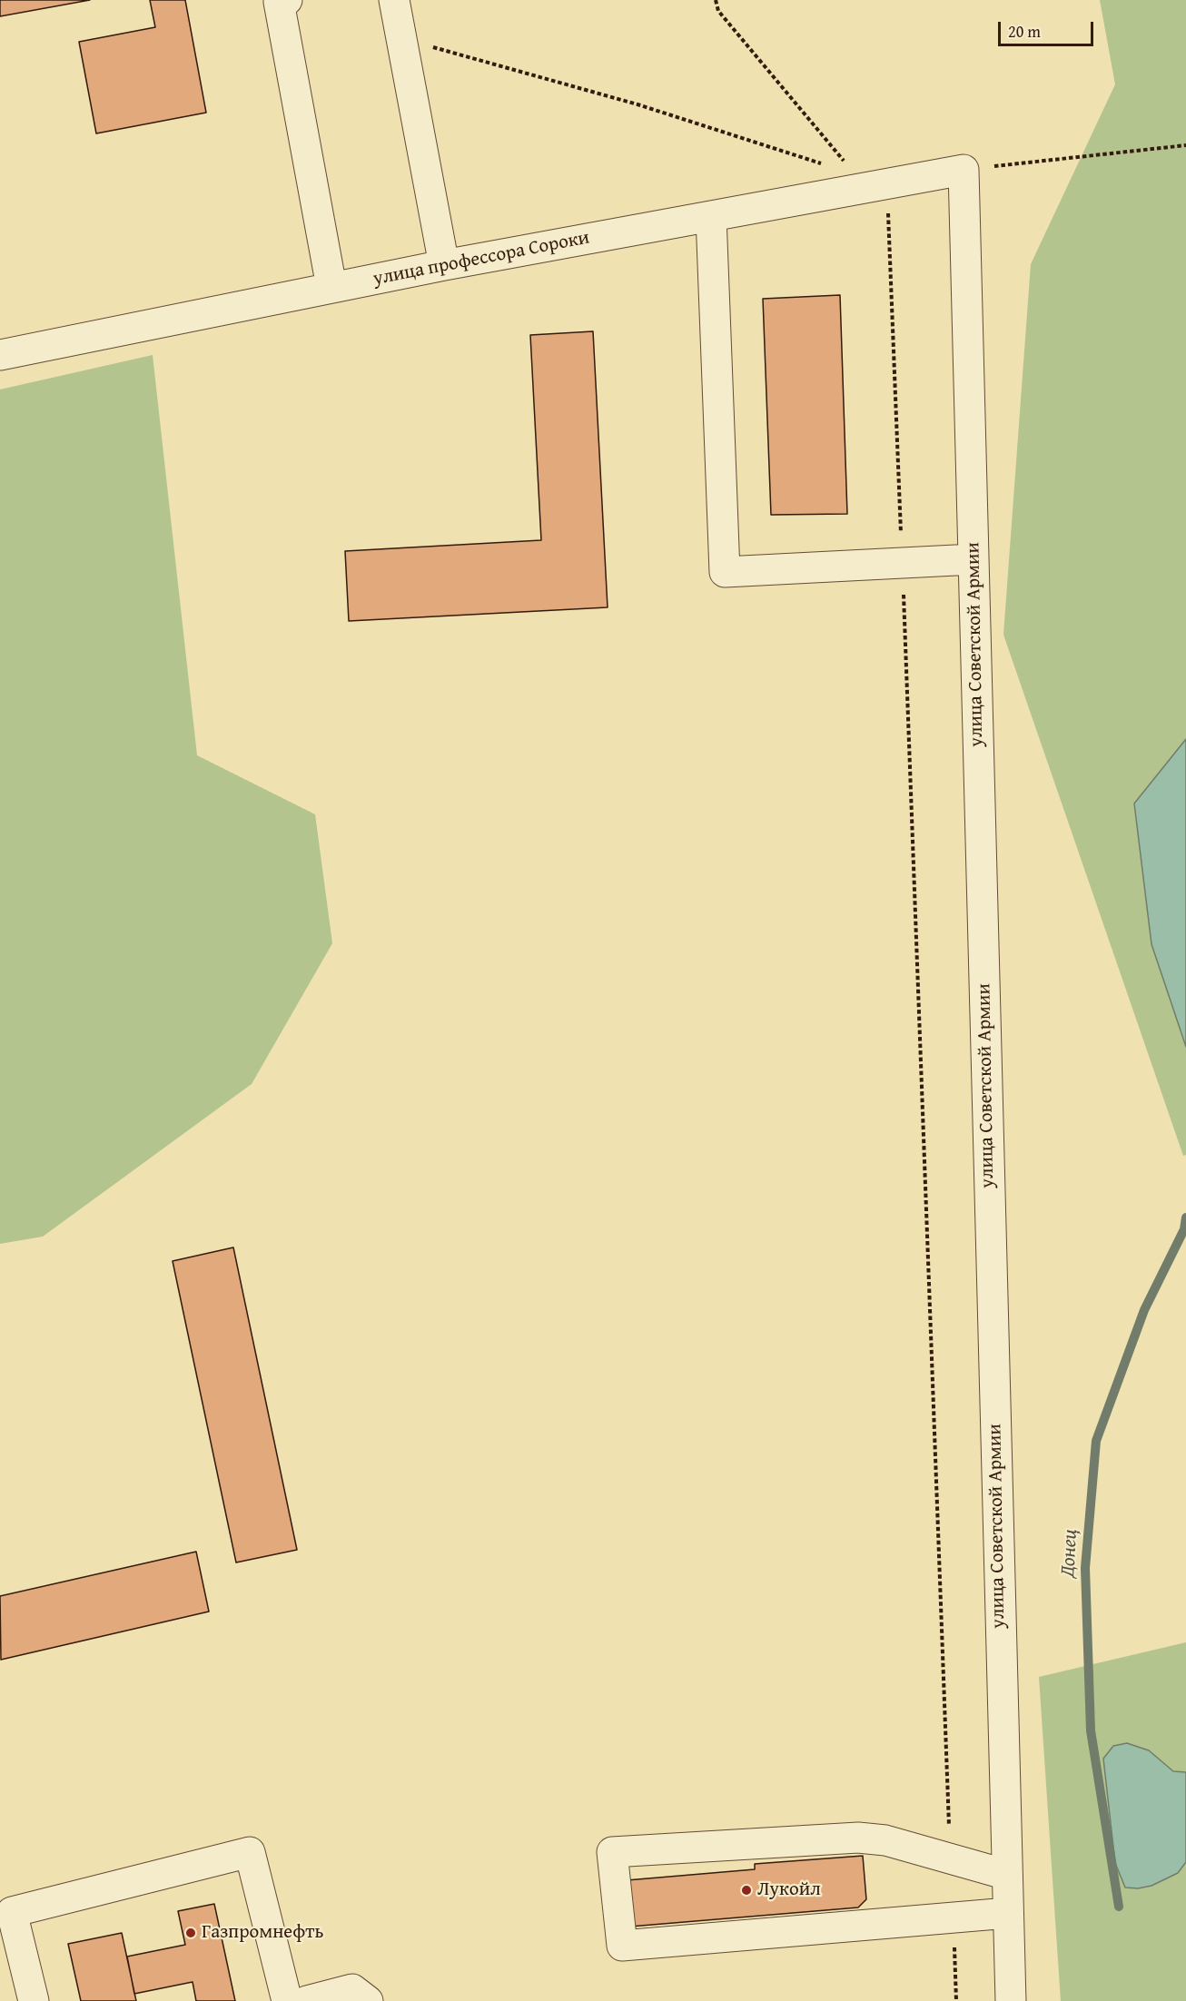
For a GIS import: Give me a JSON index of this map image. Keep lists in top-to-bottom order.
{
  "streets": {
    "street": ["улица профессора Сороки", "улица Советской Армии"]
  },
  "crossings": [
    ["улица профессора Сороки", "улица Советской Армии"]
  ],
  "water": ["Донец"],
  "places": ["Лукойл", "Газпромнефть"],
  "scale_bar": "20 m"
}
